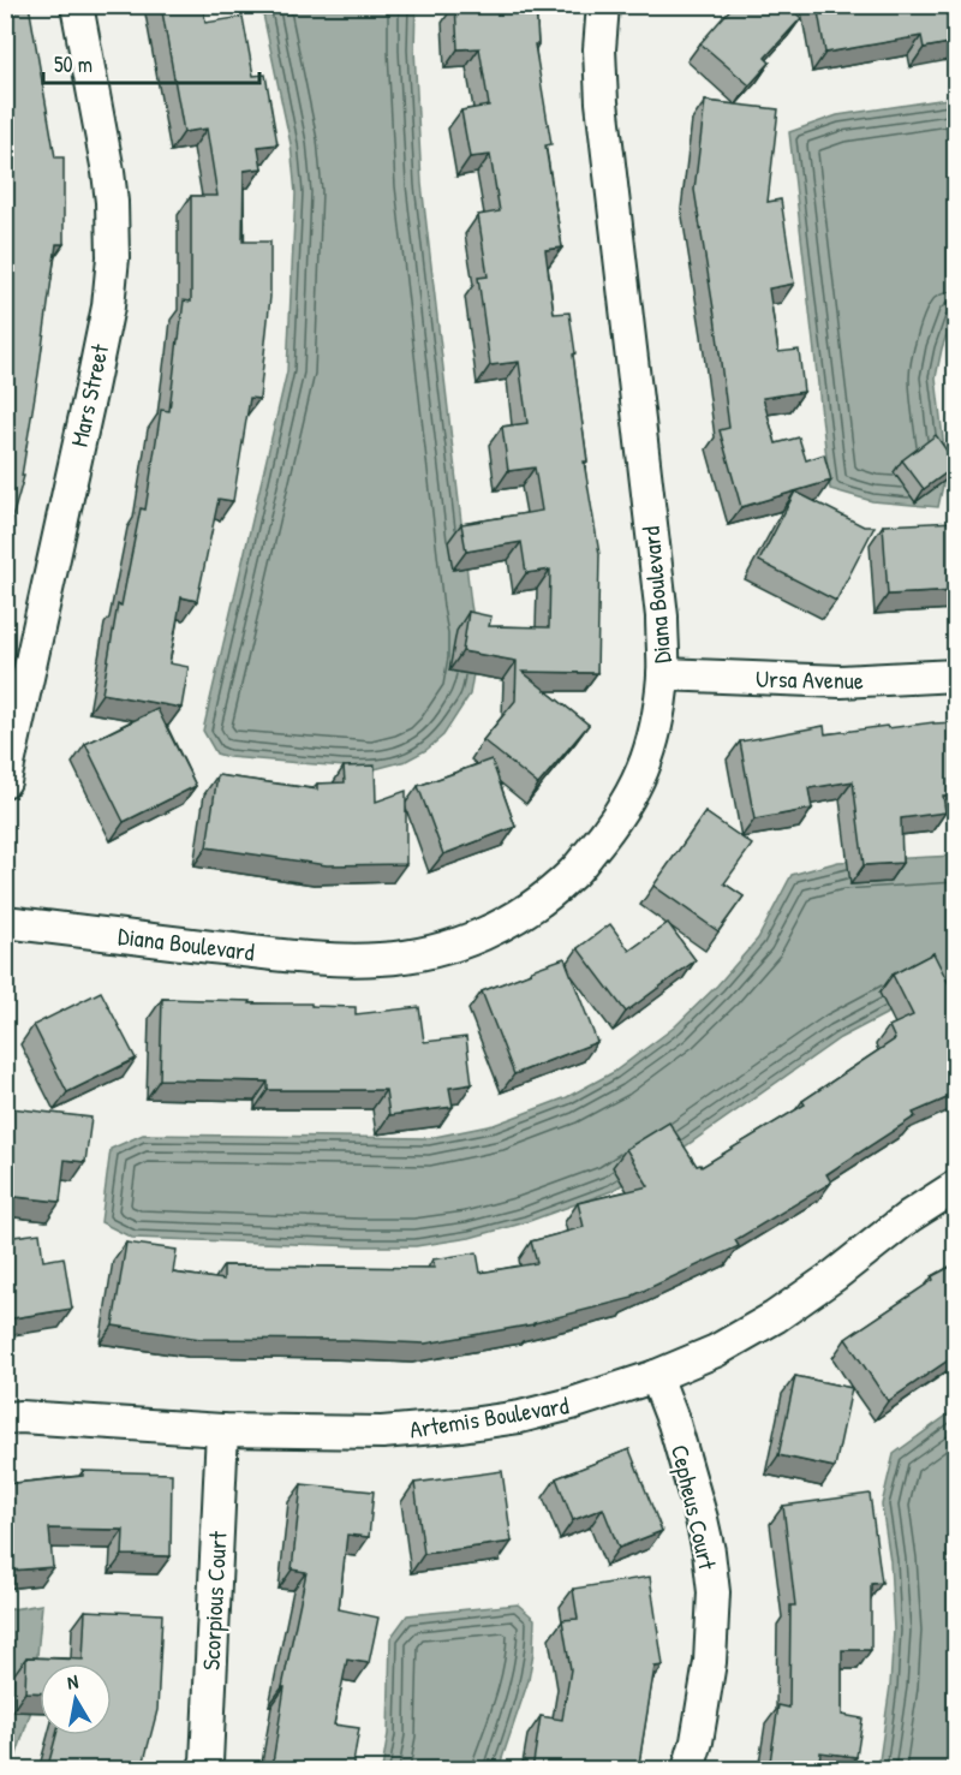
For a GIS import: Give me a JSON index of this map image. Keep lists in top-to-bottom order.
{
  "streets": {
    "street": [
      "Mars Street",
      "Diana Boulevard",
      "Ursa Avenue",
      "Artemis Boulevard",
      "Cepheus Court",
      "Scorpious Court"
    ]
  },
  "crossings": [
    ["Diana Boulevard", "Ursa Avenue"],
    ["Artemis Boulevard", "Cepheus Court"],
    ["Artemis Boulevard", "Scorpious Court"]
  ],
  "scale_bar": "50 m",
  "north": "top"
}
